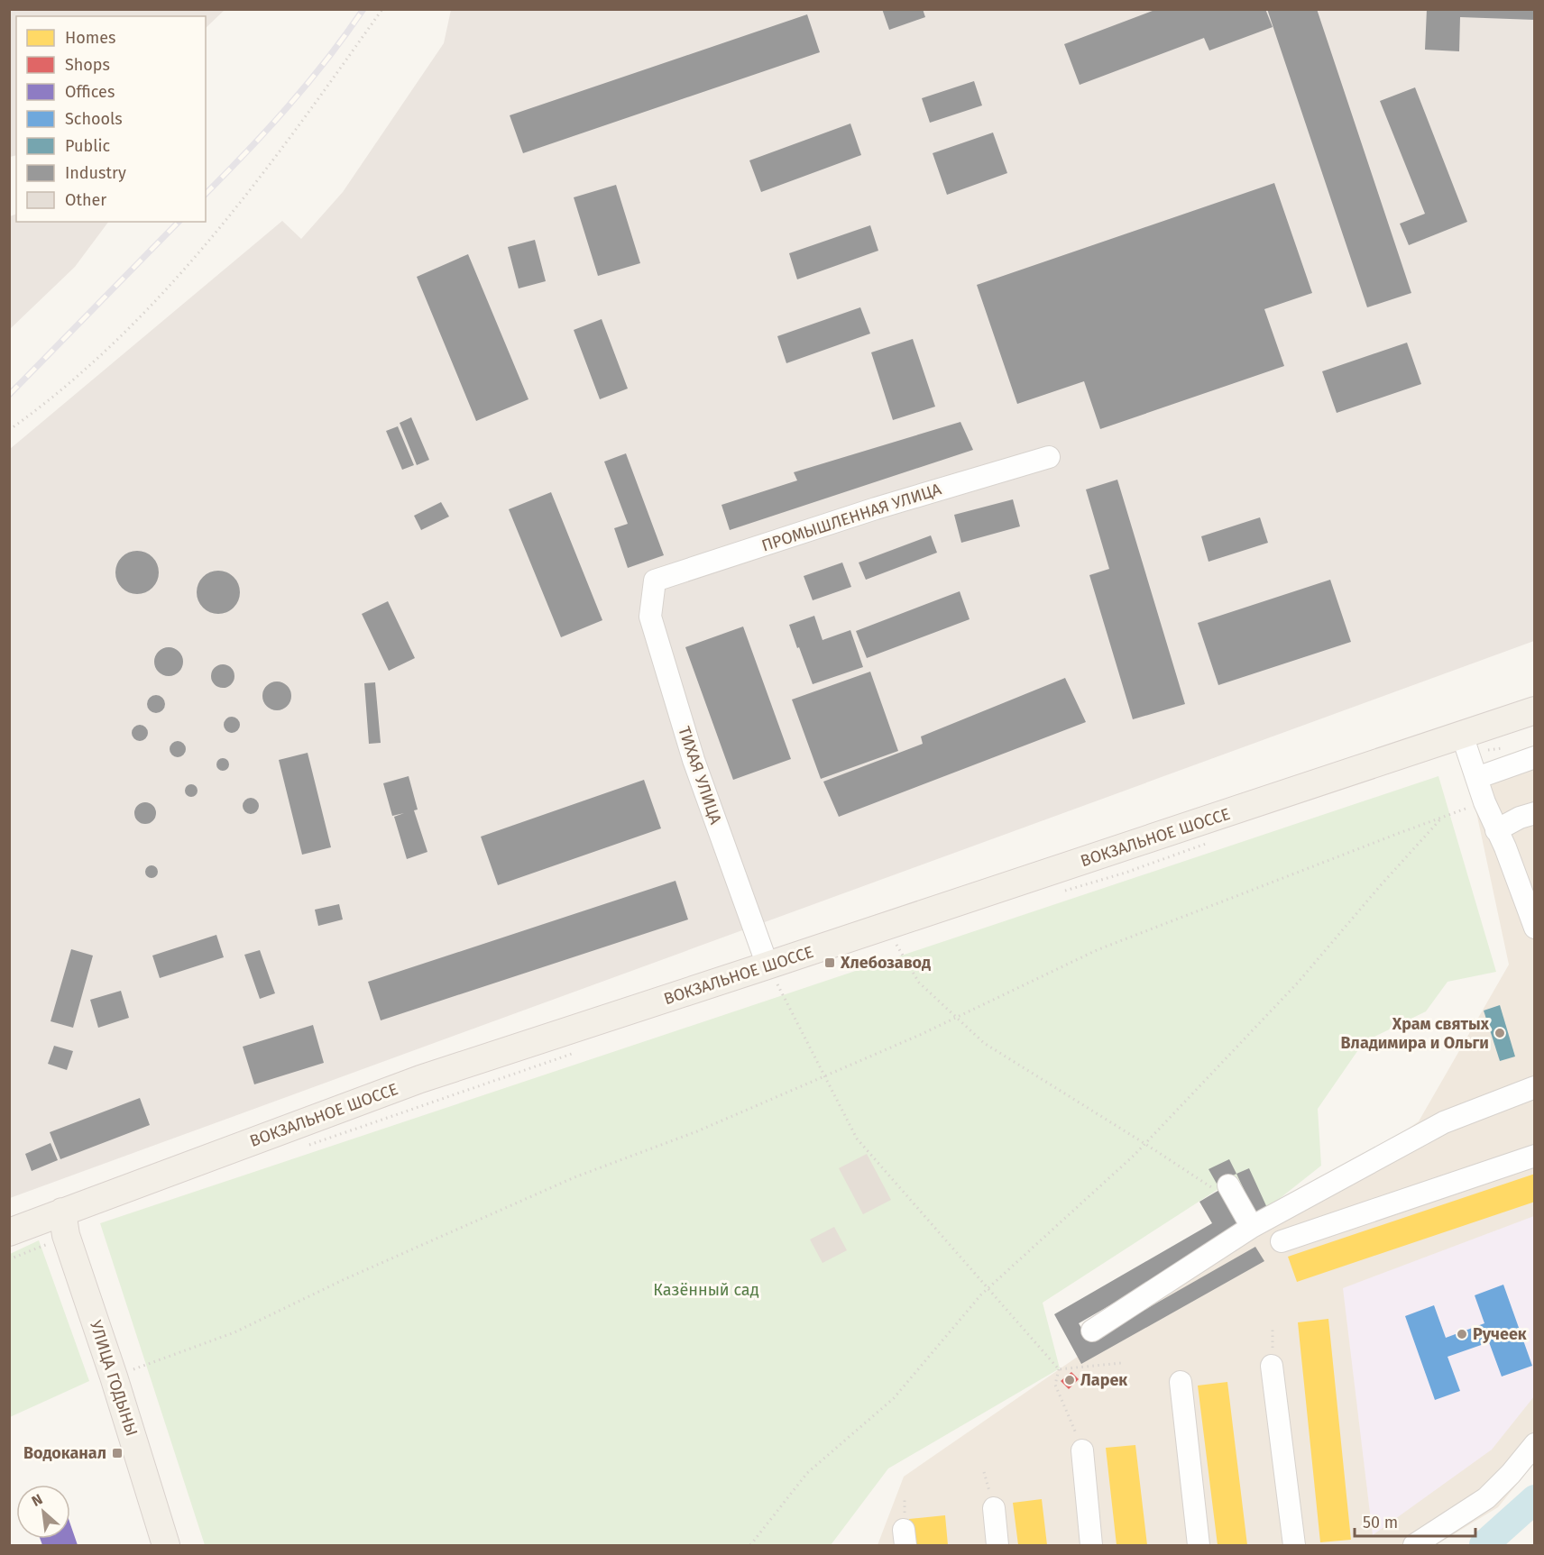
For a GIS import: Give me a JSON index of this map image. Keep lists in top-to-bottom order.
{
  "streets": {
    "main road": ["ВОКЗАЛЬНОЕ ШОССЕ", "УЛИЦА ГОДЫНЫ"],
    "street": ["ПРОМЫШЛЕННАЯ УЛИЦА", "ТИХАЯ УЛИЦА"]
  },
  "crossings": [
    ["ПРОМЫШЛЕННАЯ УЛИЦА", "ТИХАЯ УЛИЦА"],
    ["ТИХАЯ УЛИЦА", "ВОКЗАЛЬНОЕ ШОССЕ"],
    ["ВОКЗАЛЬНОЕ ШОССЕ", "УЛИЦА ГОДЫНЫ"]
  ],
  "parks": ["Казённый сад"],
  "places": {
    "transit": ["Хлебозавод", "Водоканал"],
    "other": ["Храм святых Владимира и Ольги", "Ручеек", "Ларек"]
  },
  "legend": [
    "Homes",
    "Shops",
    "Offices",
    "Schools",
    "Public",
    "Industry",
    "Other"
  ],
  "scale_bar": "50 m",
  "north": "top left"
}
